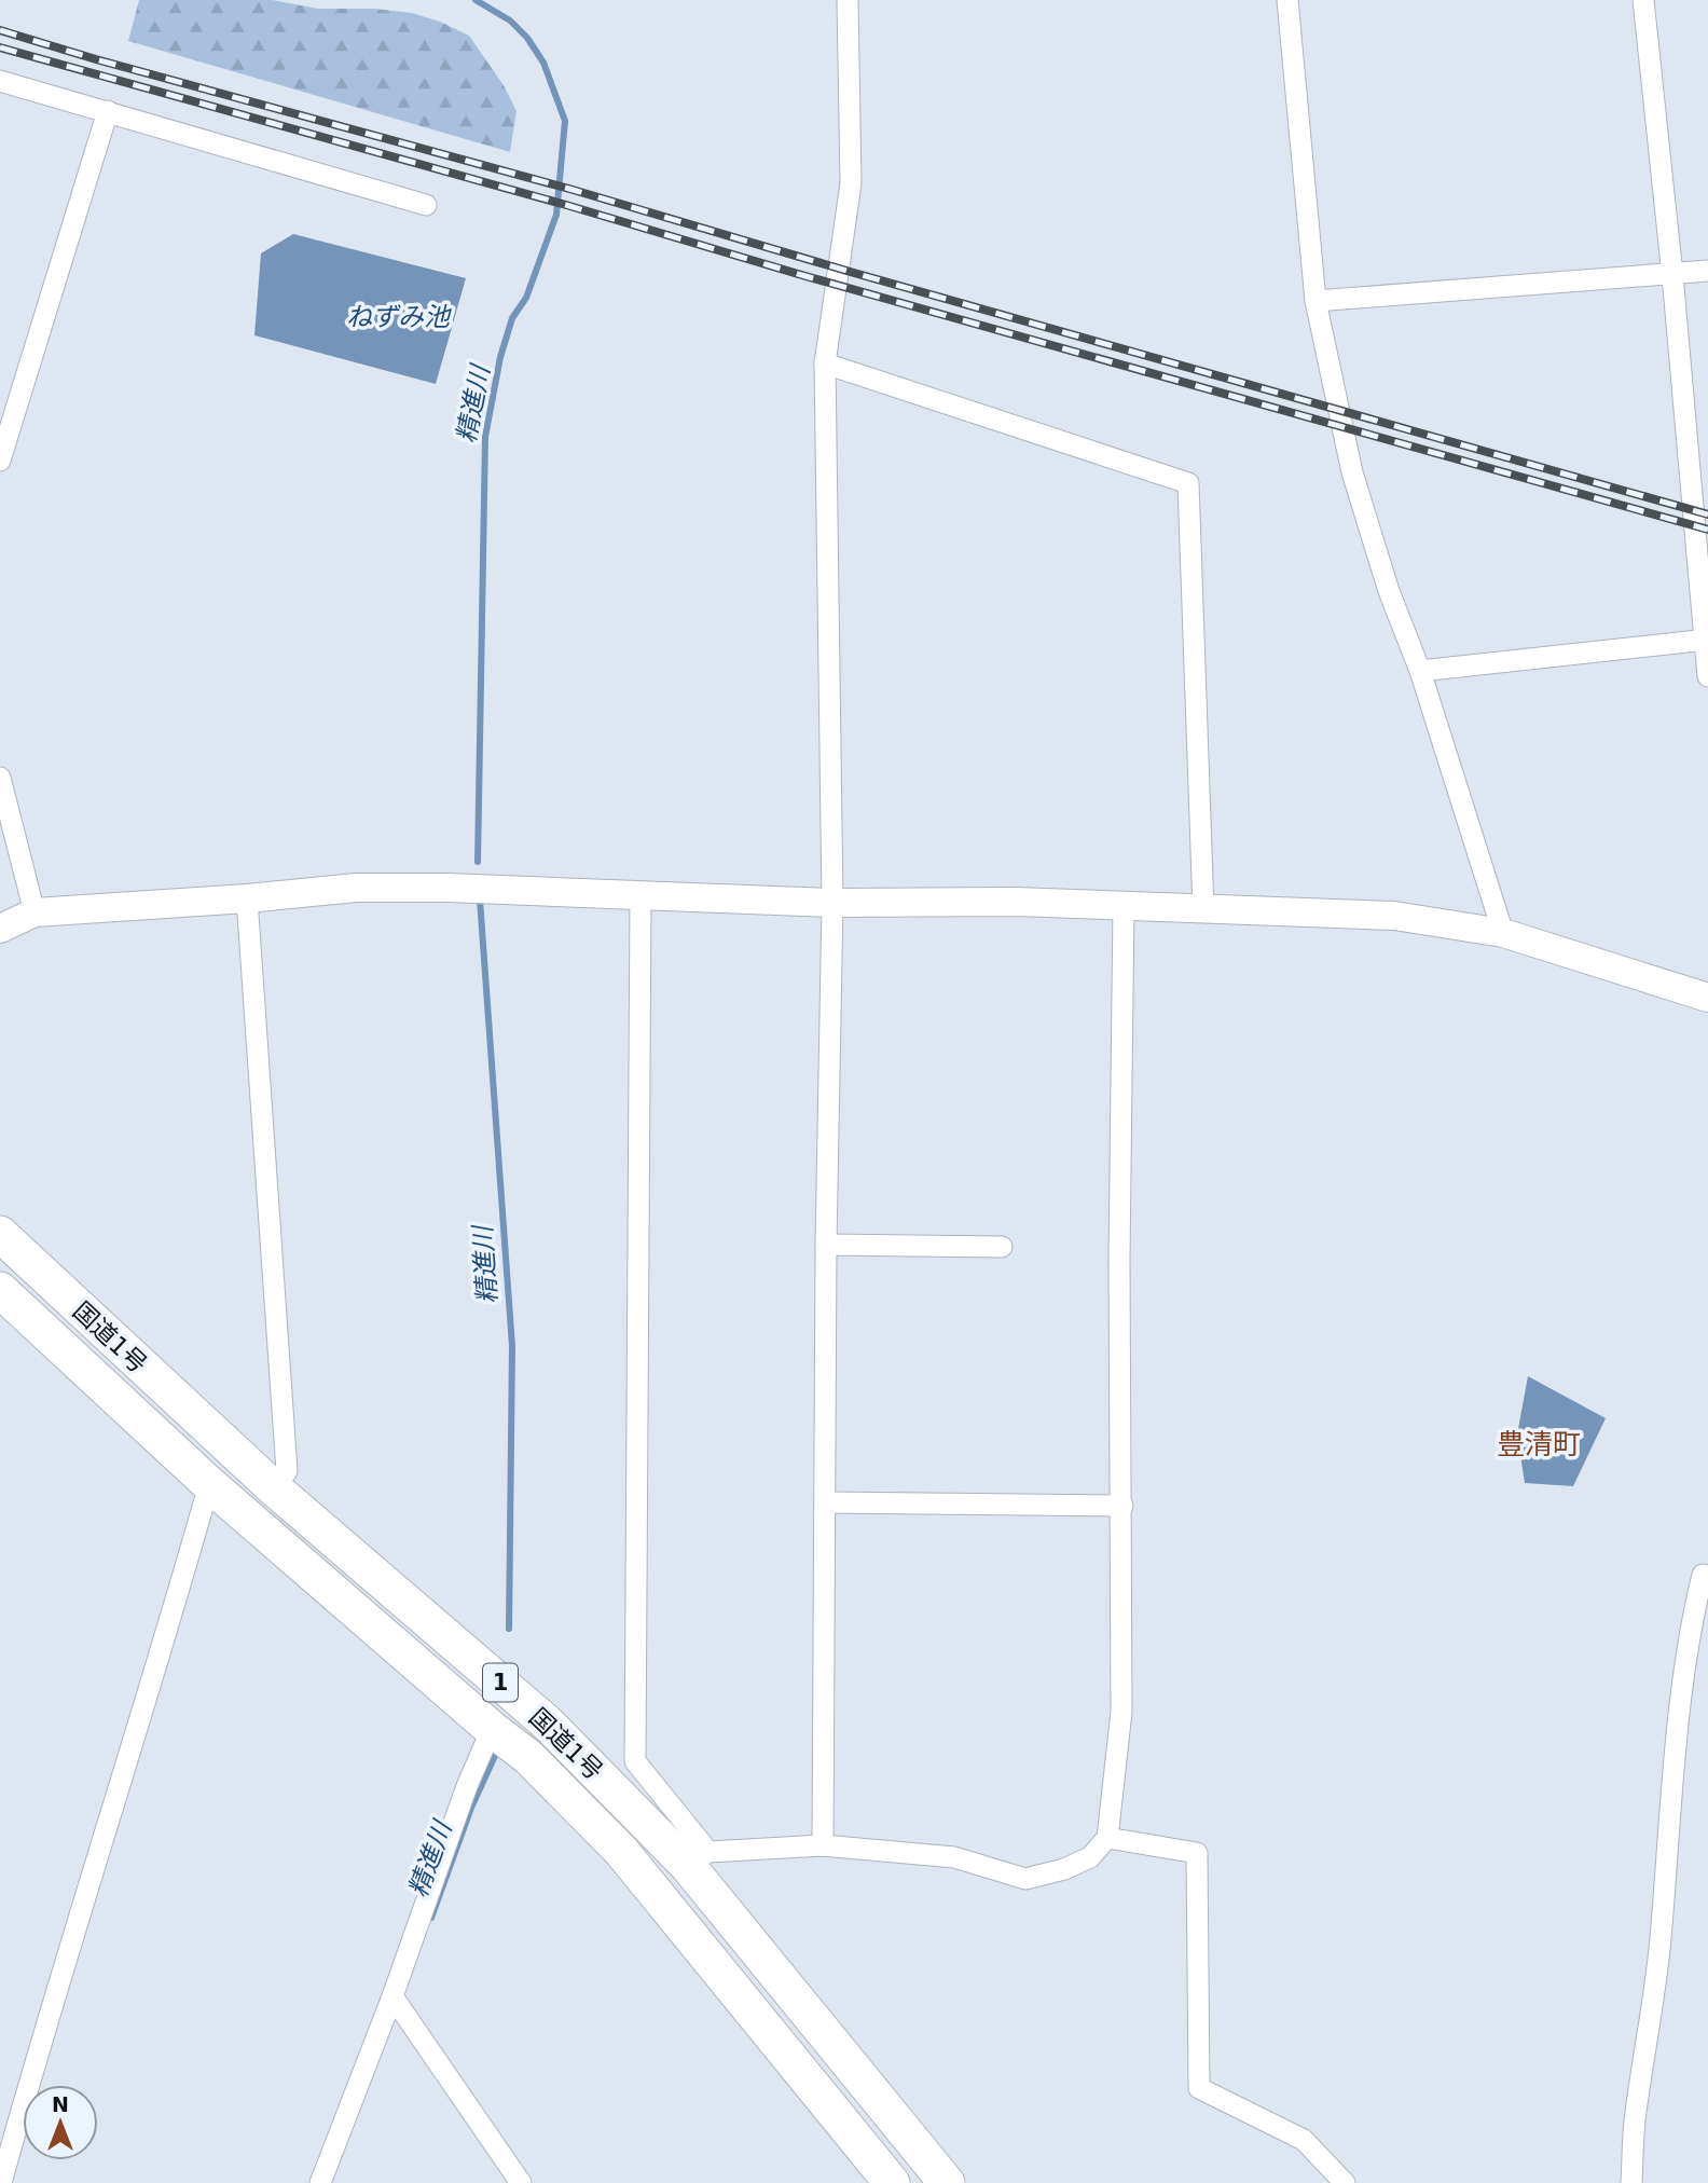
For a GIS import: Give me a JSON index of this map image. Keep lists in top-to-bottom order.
{
  "streets": {
    "highway": ["国道1号", "1"]
  },
  "districts": ["豊清町"],
  "water": ["ねずみ池", "精進川"],
  "north": "top"
}
